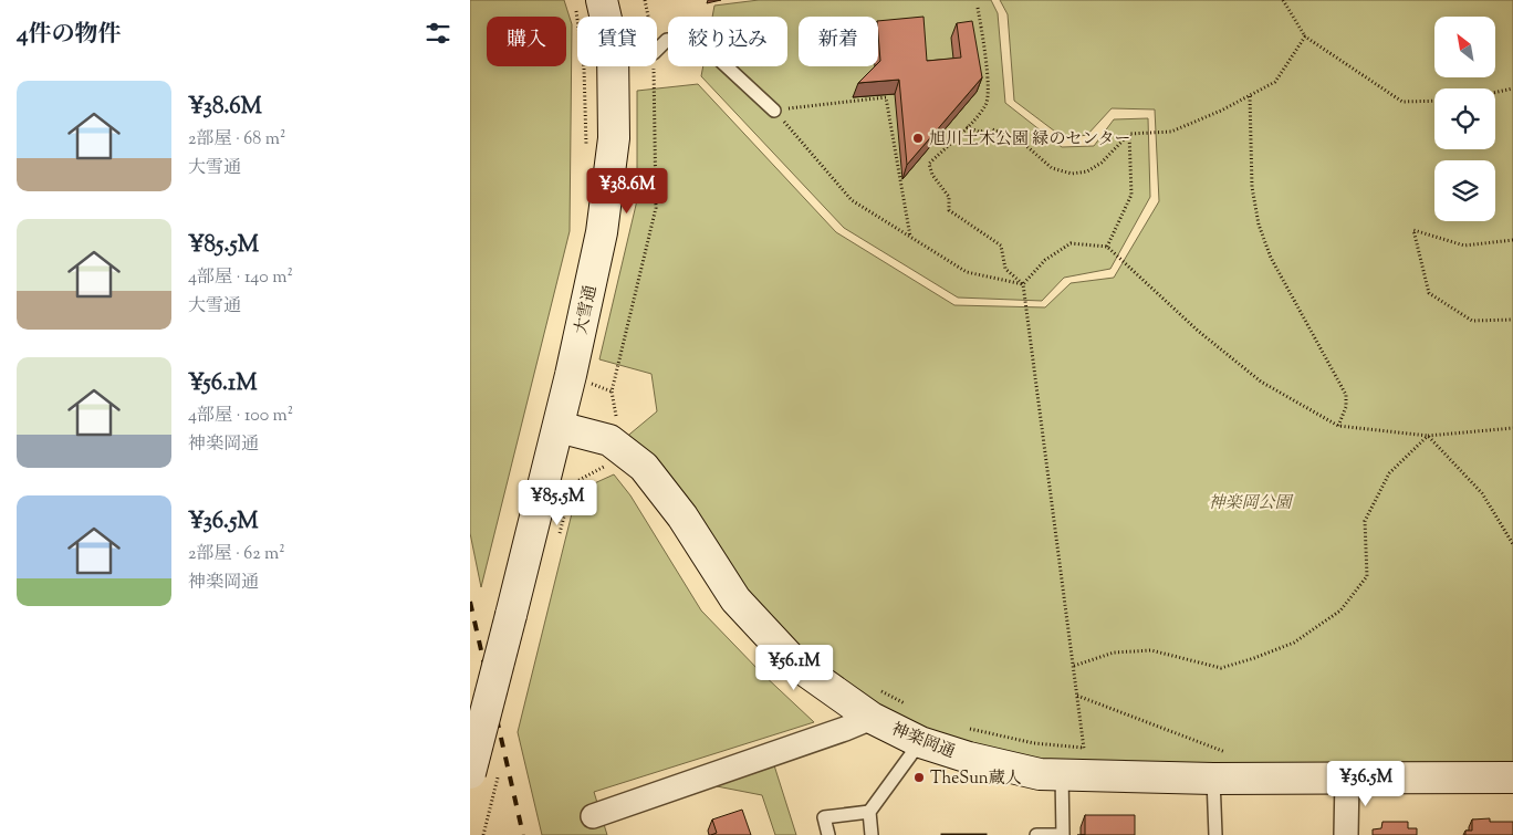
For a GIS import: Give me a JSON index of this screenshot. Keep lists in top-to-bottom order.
{
  "streets": {
    "street": ["大雪通", "神楽岡通"]
  },
  "crossings": [
    ["大雪通", "神楽岡通"]
  ],
  "parks": ["神楽岡公園"],
  "places": ["旭川土木公園 緑のセンター", "TheSun蔵人"],
  "north": "top left",
  "page": {
    "heading": "4件の物件",
    "chip": [
      "購入",
      "賃貸",
      "絞り込み",
      "新着"
    ],
    "list": [
      {
        "name": "¥38.6M",
        "note": "2部屋 · 68 m² · 大雪通"
      },
      {
        "name": "¥85.5M",
        "note": "4部屋 · 140 m² · 大雪通"
      },
      {
        "name": "¥56.1M",
        "note": "4部屋 · 100 m² · 神楽岡通"
      },
      {
        "name": "¥36.5M",
        "note": "2部屋 · 62 m² · 神楽岡通"
      }
    ],
    "price": [
      "¥38.6M",
      "¥85.5M",
      "¥56.1M",
      "¥36.5M"
    ]
  }
}
